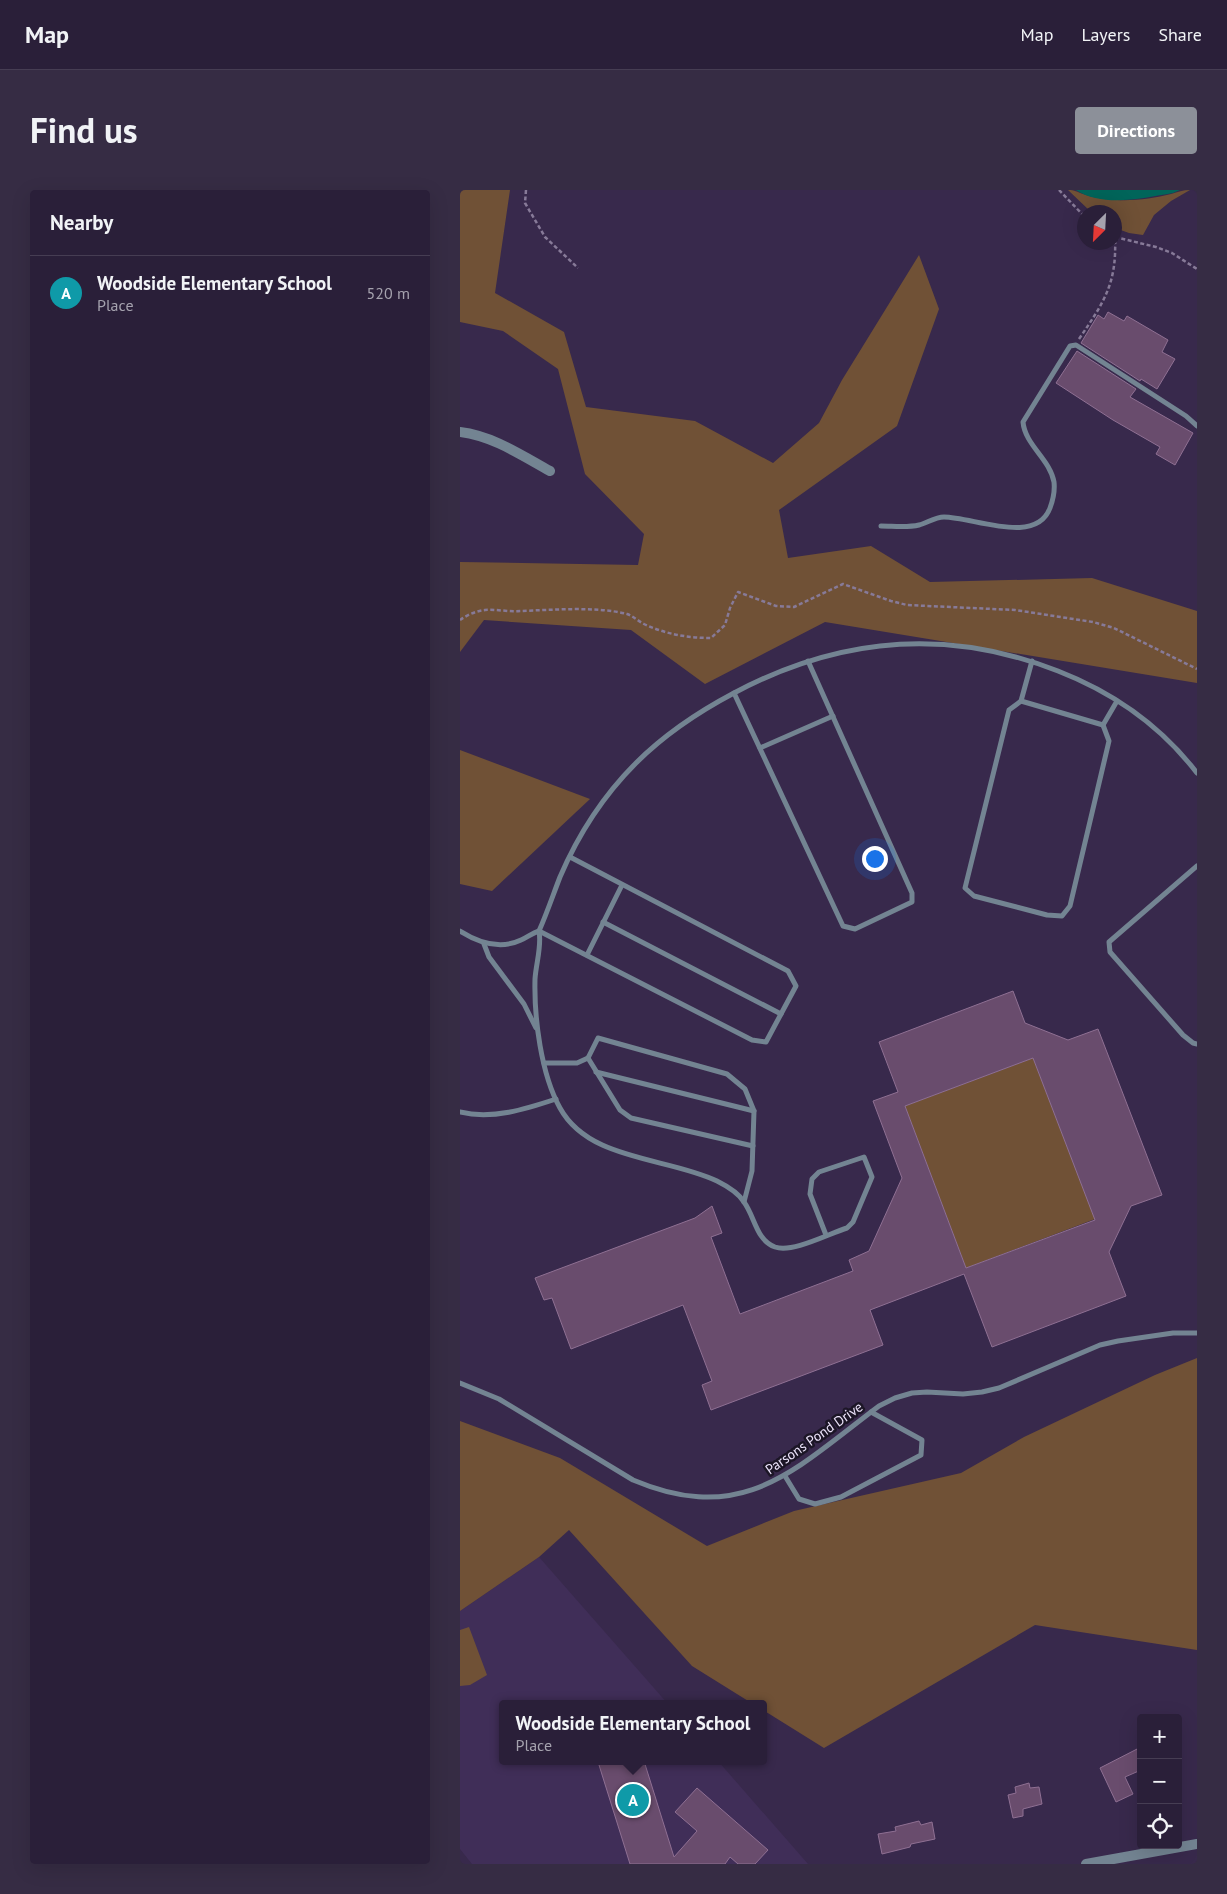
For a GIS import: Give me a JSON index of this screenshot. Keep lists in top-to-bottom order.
{
  "streets": {
    "lane": ["Parsons Pond Drive"]
  },
  "north": "bottom left",
  "page": {
    "header": "Map",
    "nav": ["Map", "Layers", "Share"],
    "title": "Find us",
    "buttons": "Directions",
    "heading": "Nearby",
    "list": [
      {
        "mark": "A",
        "name": "Woodside Elementary School",
        "note": "Place",
        "value": "520 m"
      }
    ],
    "popup": ["Woodside Elementary School", "Place"],
    "map_buttons": ["+", "−"],
    "pins": "A"
  }
}
